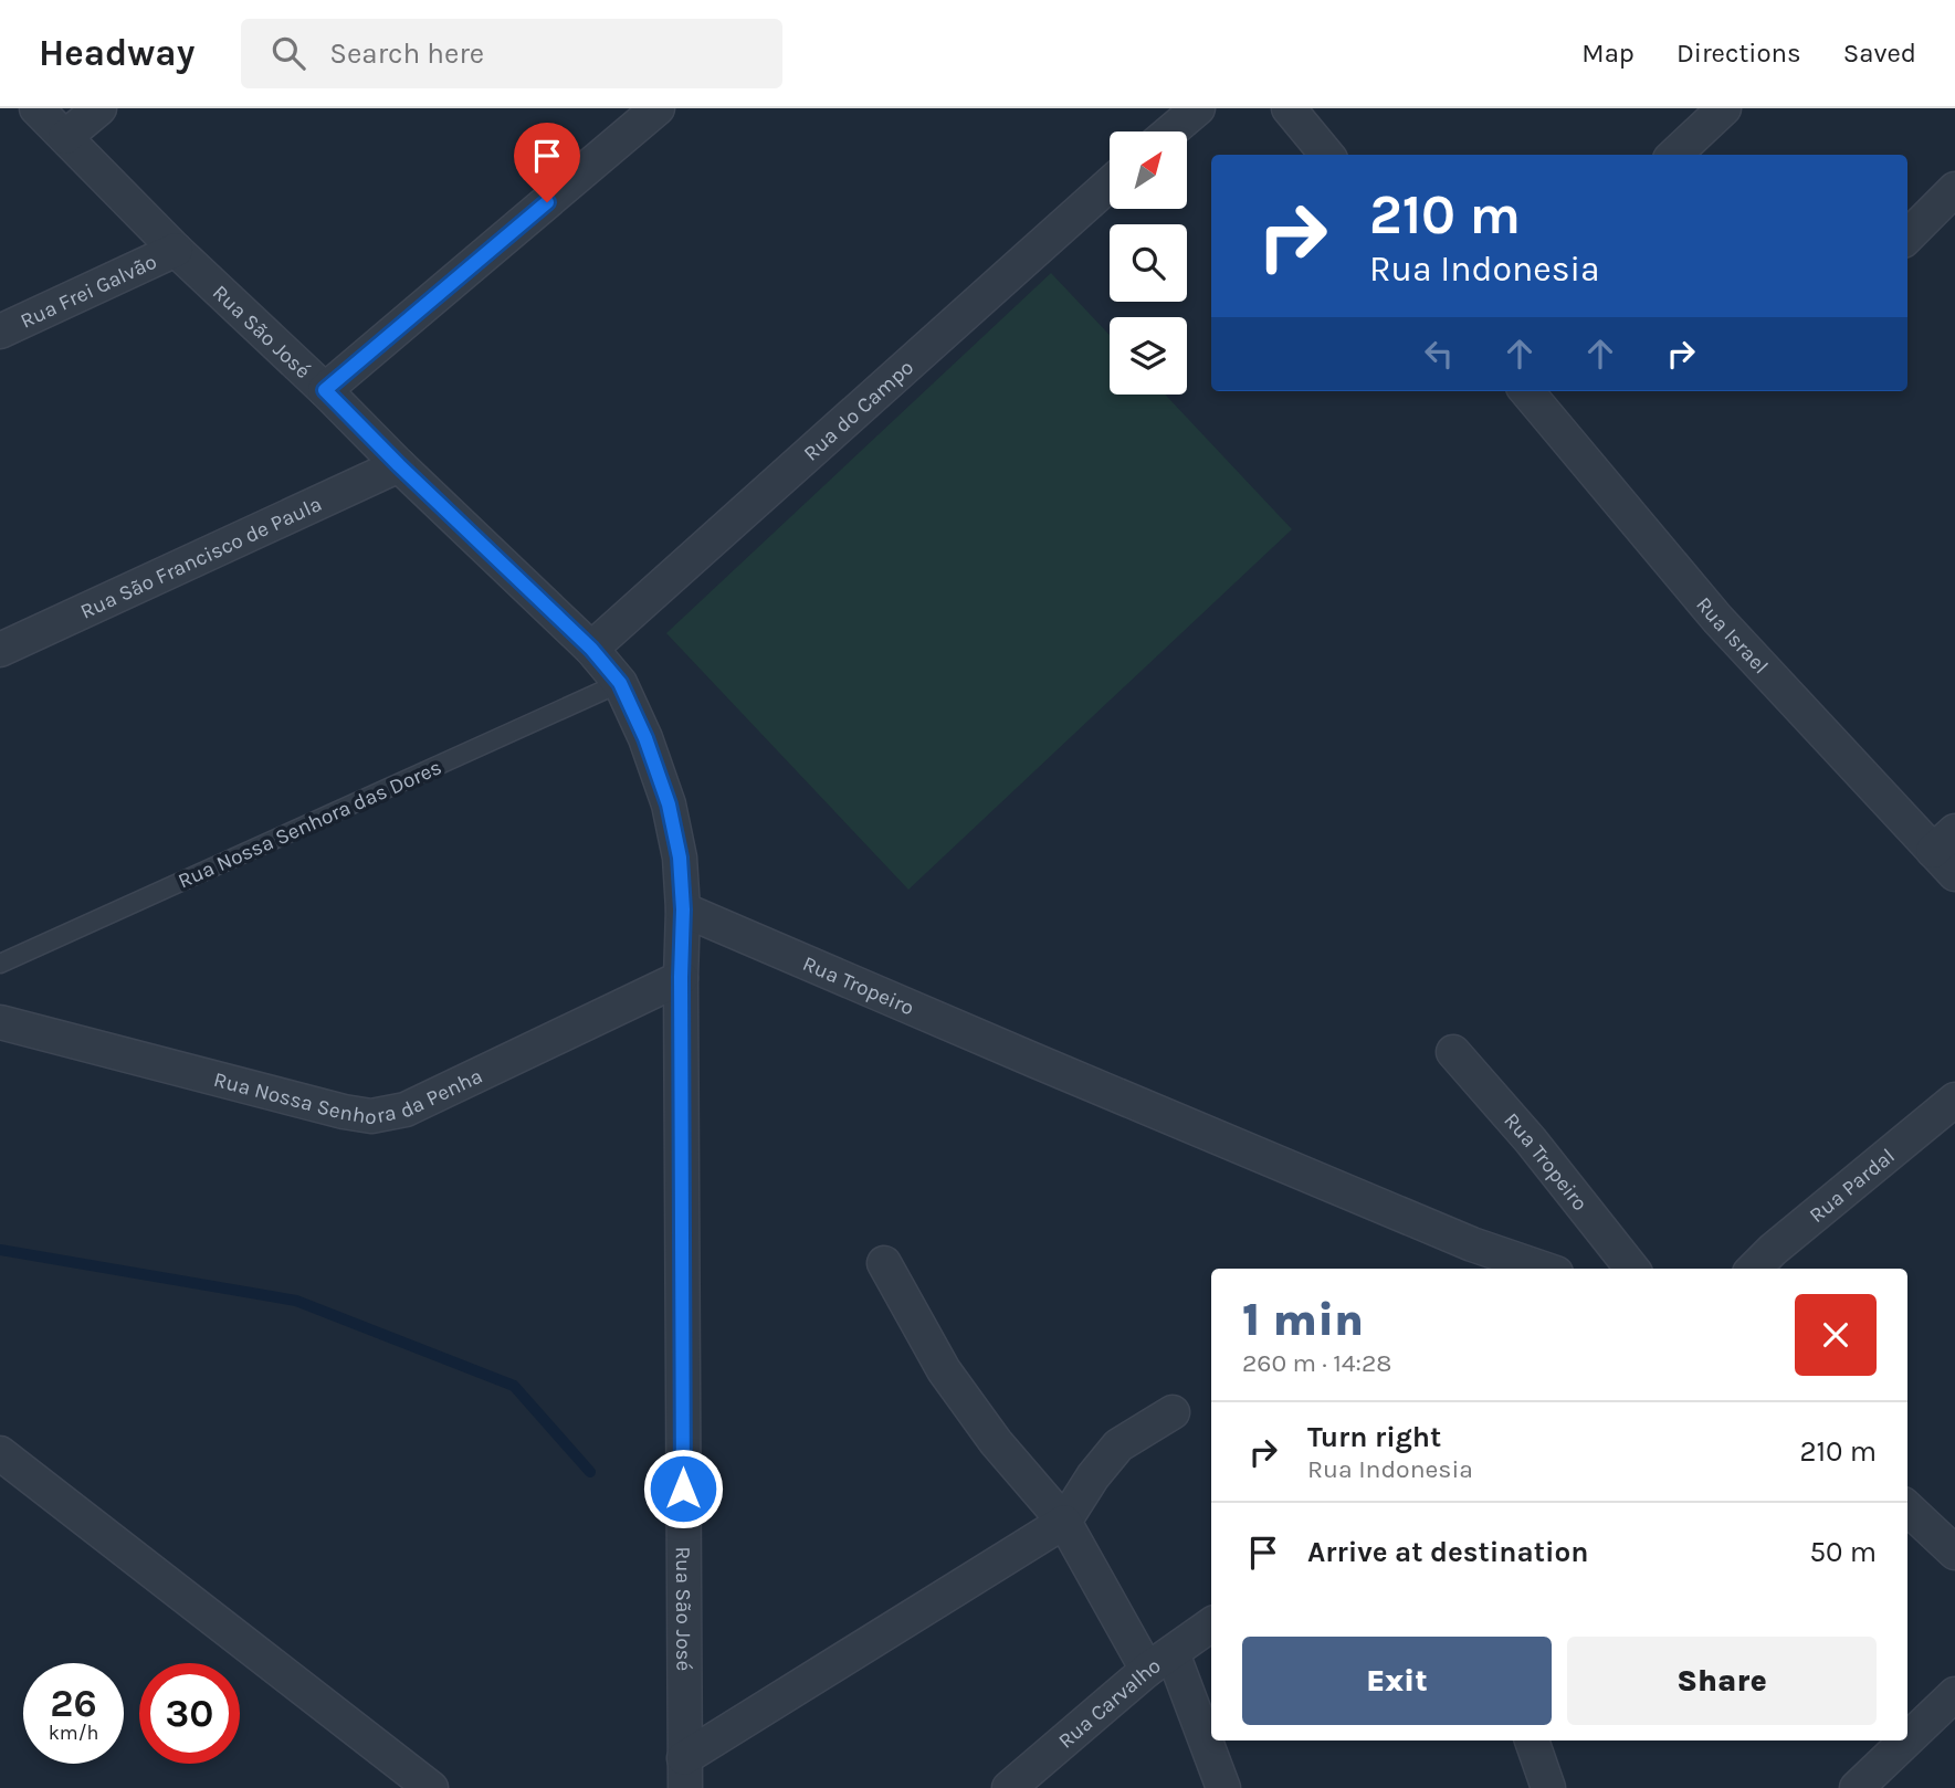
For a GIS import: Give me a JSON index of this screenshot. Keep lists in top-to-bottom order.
{
  "streets": {
    "street": [
      "Rua Frei Galvão",
      "Rua São José",
      "Rua do Campo",
      "Rua São Francisco de Paula",
      "Rua Israel",
      "Rua Tropeiro",
      "Rua Nossa Senhora da Penha",
      "Rua Pardal",
      "Rua Carvalho"
    ],
    "lane": ["Rua Nossa Senhora das Dores"]
  },
  "crossings": [
    ["Rua Frei Galvão", "Rua São José"],
    ["Rua São José", "Rua do Campo"],
    ["Rua São José", "Rua São Francisco de Paula"],
    ["Rua São José", "Rua Nossa Senhora das Dores"],
    ["Rua São José", "Rua Tropeiro"],
    ["Rua São José", "Rua Nossa Senhora da Penha"]
  ],
  "north": "top right",
  "page": {
    "header": "Headway",
    "search": "Search here",
    "nav": ["Map", "Directions", "Saved"],
    "turn": ["210 m", "Rua Indonesia"],
    "heading": ["1 min", "260 m · 14:28"],
    "list": [
      {
        "name": "Turn right",
        "note": "Rua Indonesia",
        "value": "210 m"
      },
      {
        "name": "Arrive at destination",
        "value": "50 m"
      }
    ],
    "buttons": ["Exit", "Share"],
    "speed": "26 km/h",
    "limit": "30"
  }
}
